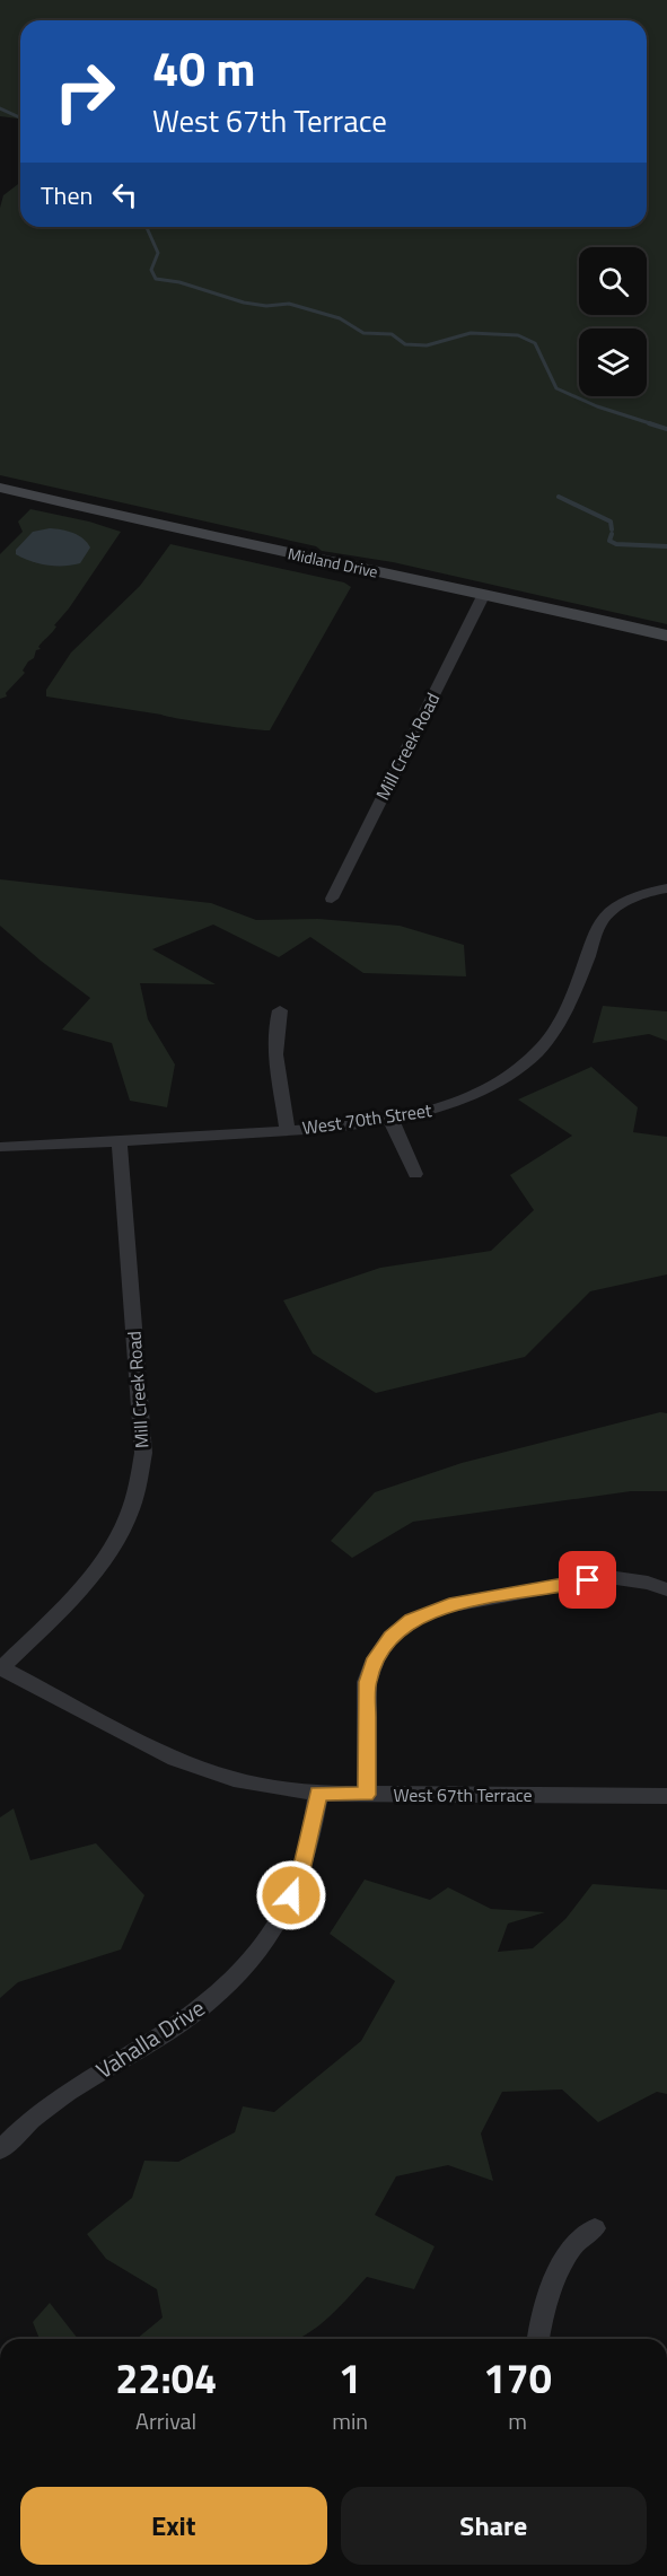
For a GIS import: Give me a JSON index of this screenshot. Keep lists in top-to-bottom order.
{
  "streets": {
    "main road": ["Midland Drive"],
    "street": [
      "Mill Creek Road",
      "West 70th Street",
      "West 67th Terrace",
      "Vahalla Drive"
    ]
  },
  "crossings": [
    ["Midland Drive", "Mill Creek Road"],
    ["Mill Creek Road", "West 70th Street"],
    ["Mill Creek Road", "West 67th Terrace"],
    ["West 67th Terrace", "Vahalla Drive"]
  ],
  "page": {
    "turn": ["40 m", "West 67th Terrace"],
    "then": "Then",
    "eta": [
      "22:04",
      "Arrival",
      "1",
      "min",
      "170",
      "m"
    ],
    "buttons": ["Exit", "Share"]
  }
}
